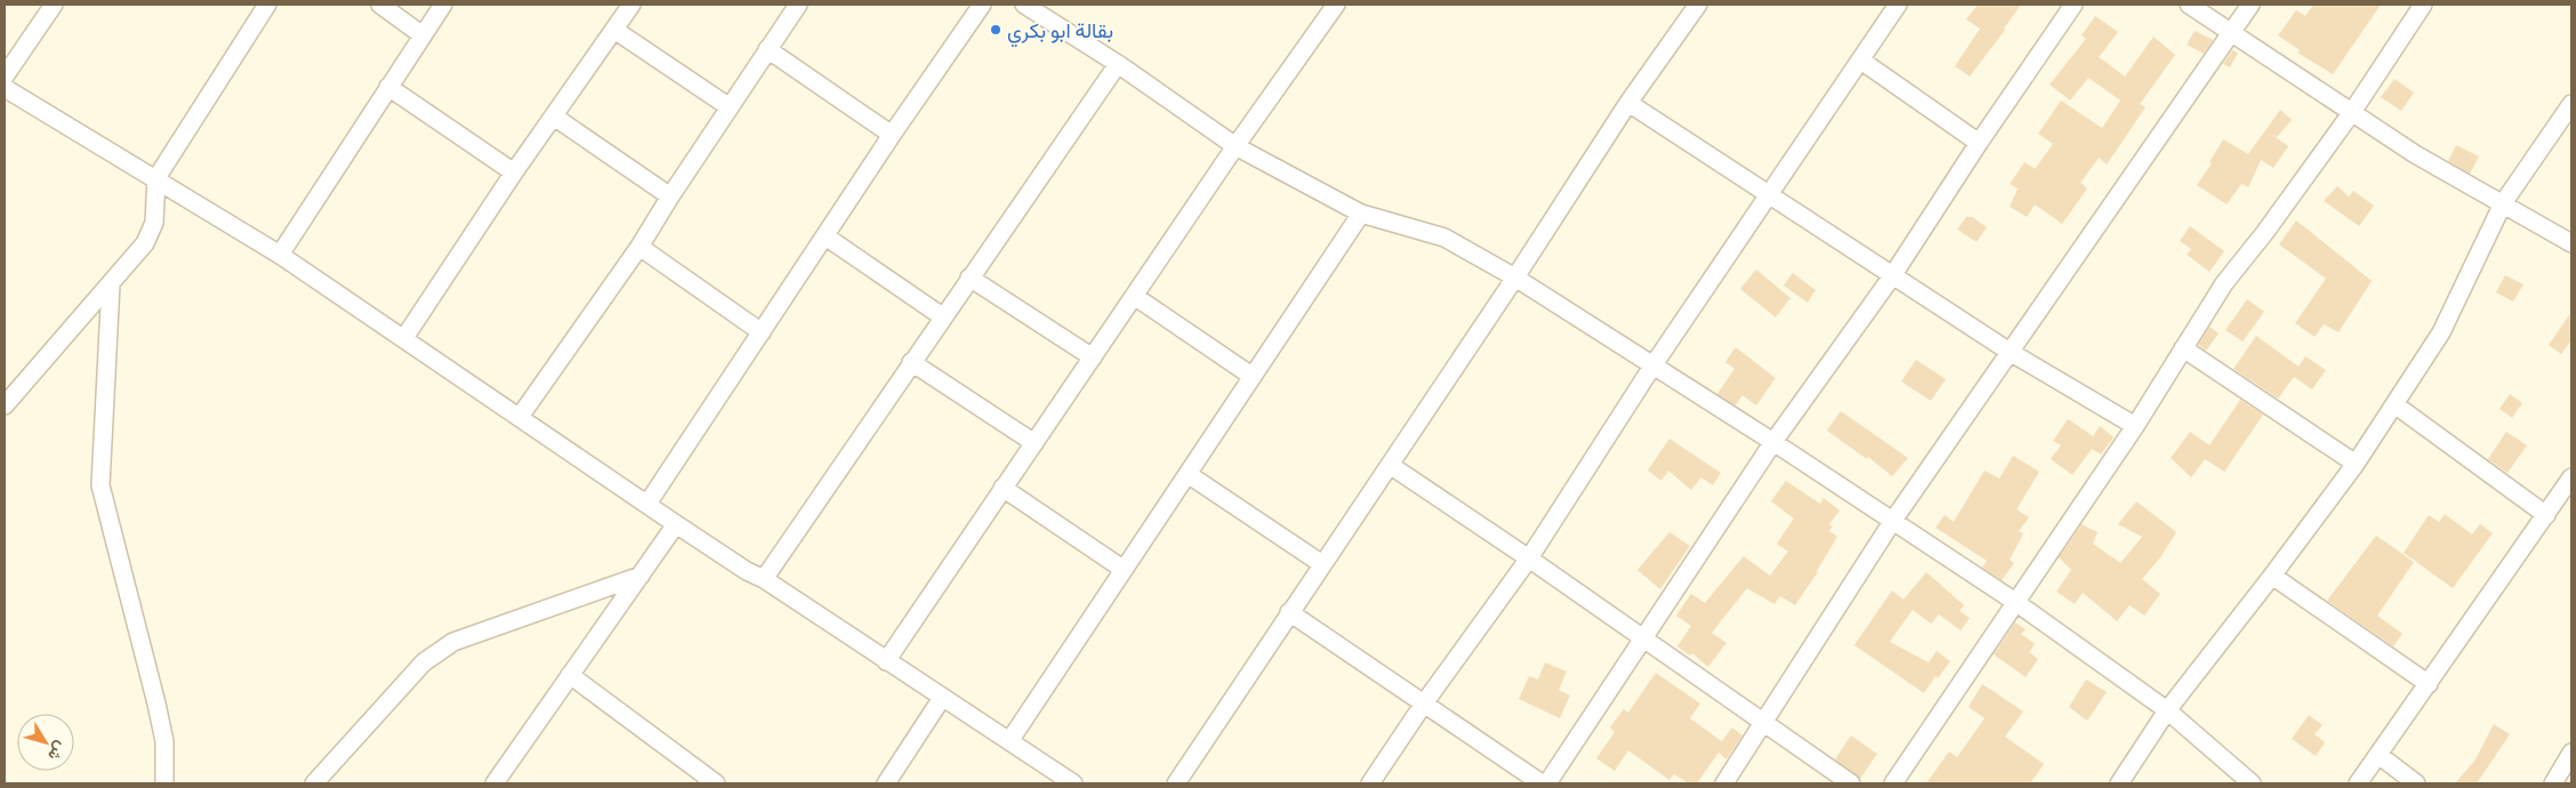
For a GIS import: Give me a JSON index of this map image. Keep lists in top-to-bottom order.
{
  "places": ["بقالة ابو بكري"],
  "north": "bottom right"
}
